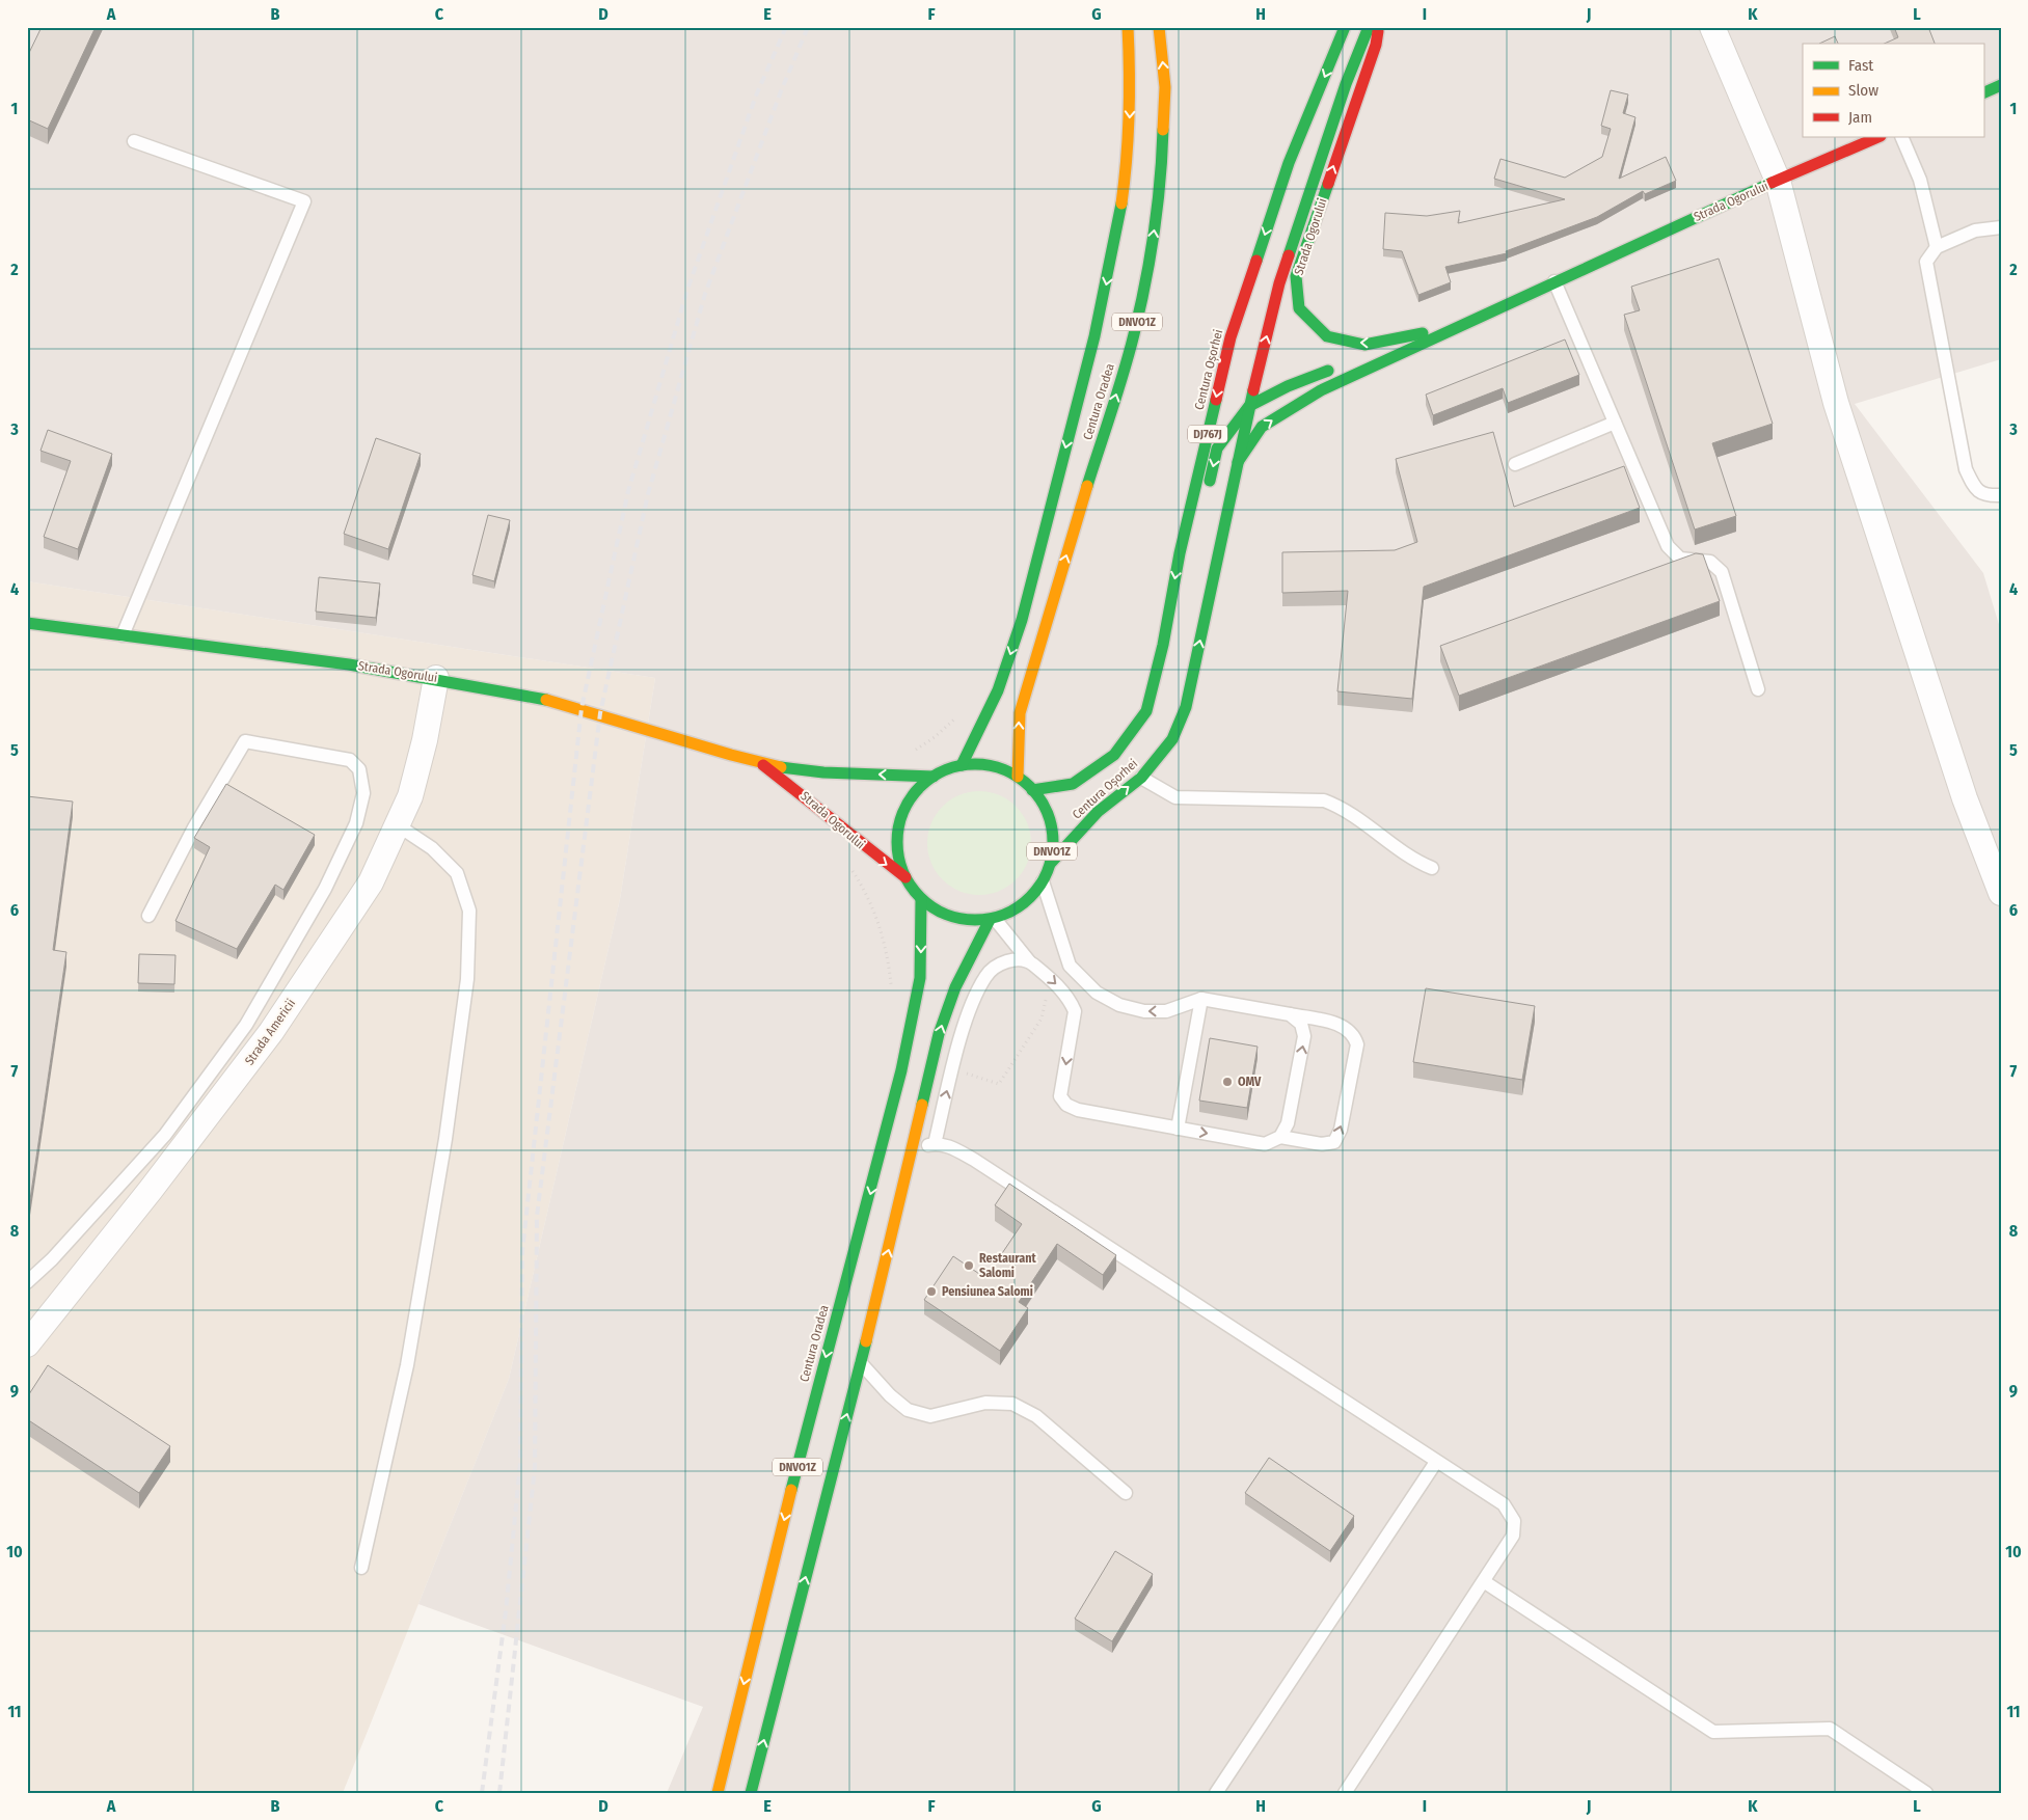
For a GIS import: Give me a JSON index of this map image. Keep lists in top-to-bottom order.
{
  "streets": {
    "main road": [
      "Strada Ogorului",
      "DNVO1Z",
      "Centura Oșorhei",
      "Centura Oradea",
      "DJ767J"
    ],
    "street": ["Strada Americii"]
  },
  "crossings": [
    ["Strada Ogorului", "DNVO1Z"],
    ["Strada Ogorului", "Centura Oșorhei"],
    ["Strada Ogorului", "Centura Oradea"],
    ["Strada Ogorului", "DJ767J"],
    ["Strada Ogorului", "Strada Americii"],
    ["DNVO1Z", "Centura Oșorhei"],
    ["DNVO1Z", "Centura Oradea"],
    ["Centura Oșorhei", "Centura Oradea"],
    ["Centura Oșorhei", "DJ767J"]
  ],
  "places": ["OMV", "Restaurant Salomi", "Pensiunea Salomi"],
  "legend": ["Fast", "Slow", "Jam"],
  "grid": {
    "columns": [
      "A",
      "B",
      "C",
      "D",
      "E",
      "F",
      "G",
      "H",
      "I",
      "J",
      "K",
      "L"
    ],
    "rows": [
      "1",
      "2",
      "3",
      "4",
      "5",
      "6",
      "7",
      "8",
      "9",
      "10",
      "11"
    ]
  }
}
